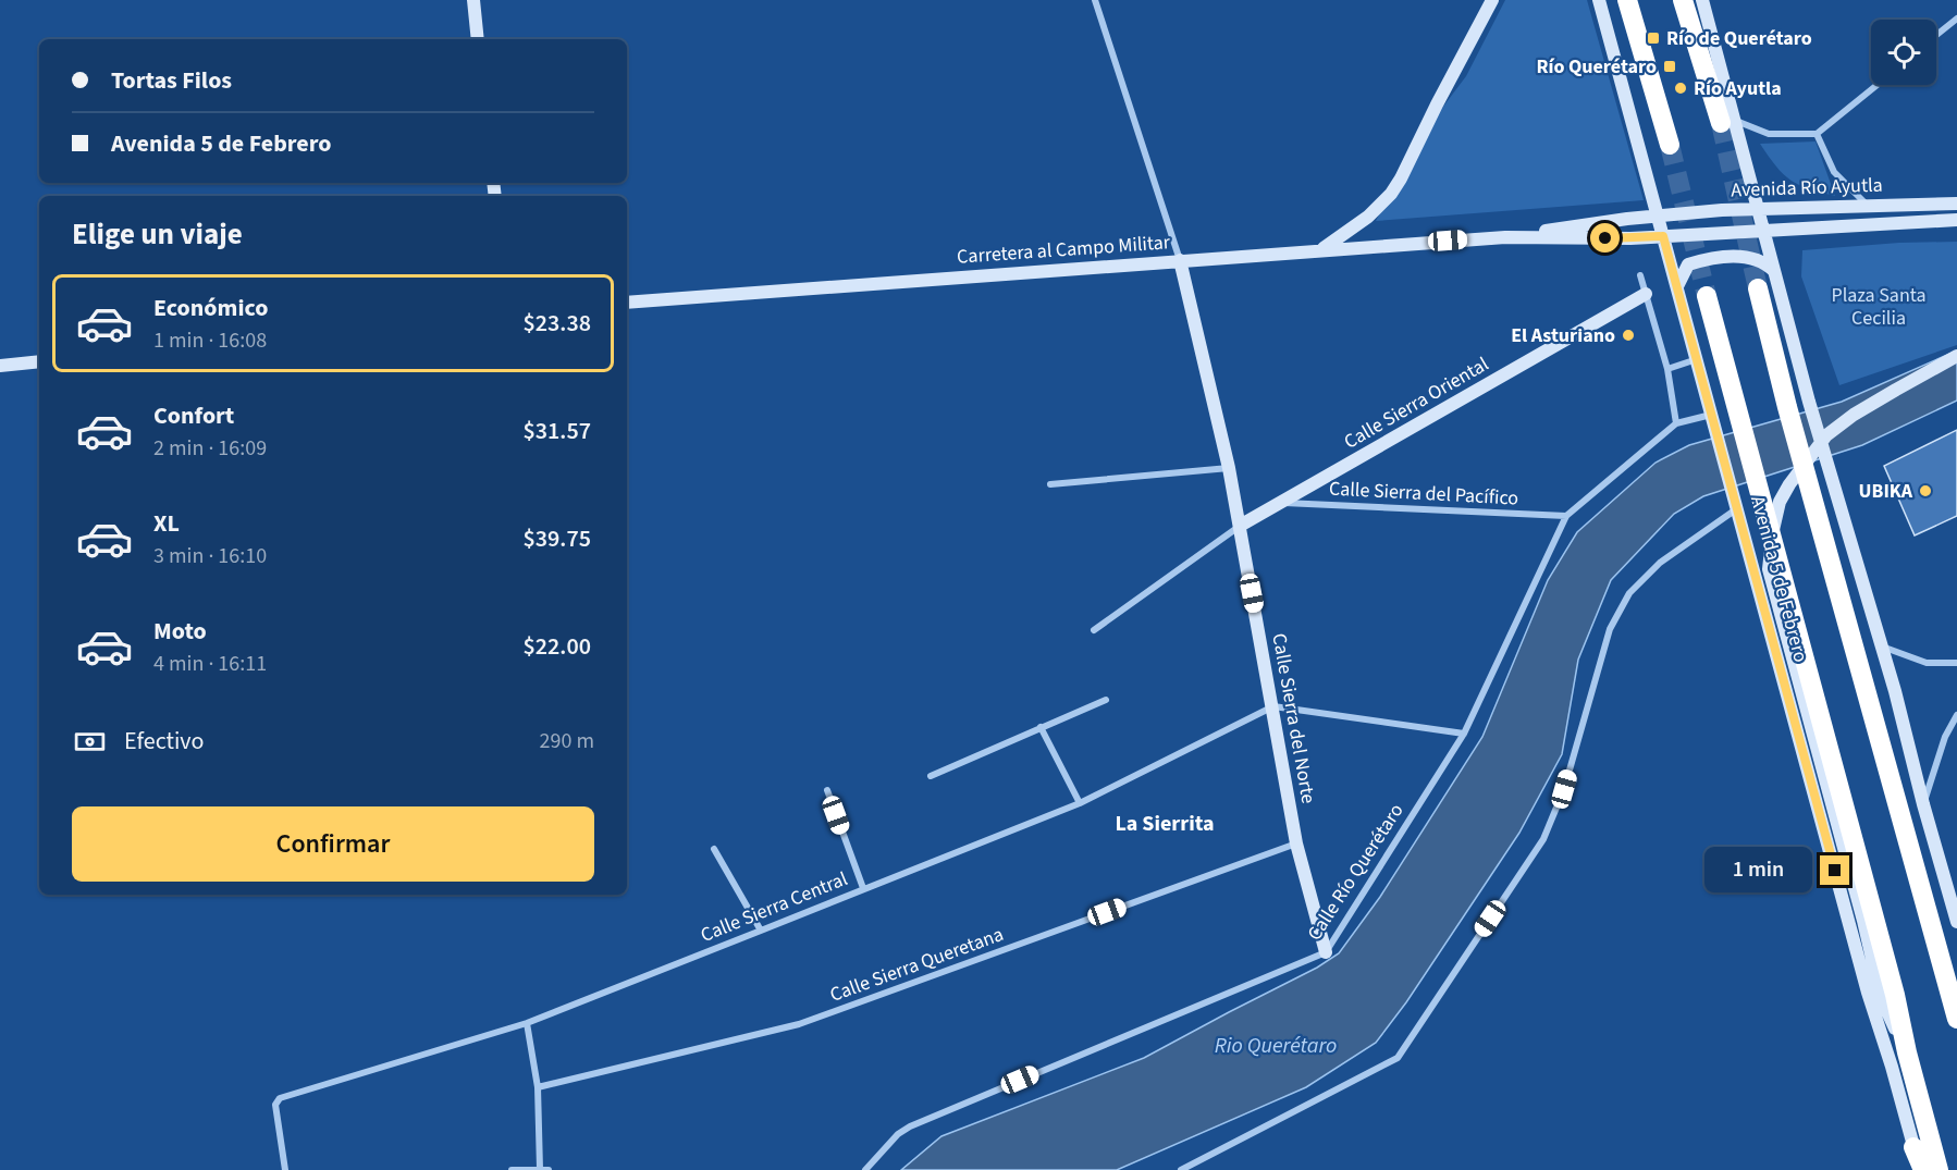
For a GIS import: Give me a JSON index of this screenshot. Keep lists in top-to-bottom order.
{
  "streets": {
    "highway": ["Avenida 5 de Febrero"],
    "main road": [
      "Avenida Río Ayutla",
      "Carretera al Campo Militar",
      "Calle Sierra Oriental",
      "Calle Sierra del Norte"
    ],
    "street": [
      "Calle Sierra del Pacífico",
      "Calle Río Querétaro",
      "Calle Sierra Central",
      "Calle Sierra Queretana"
    ]
  },
  "crossings": [
    ["Avenida Río Ayutla", "Carretera al Campo Militar"],
    ["Avenida Río Ayutla", "Avenida 5 de Febrero"],
    ["Carretera al Campo Militar", "Avenida 5 de Febrero"],
    ["Carretera al Campo Militar", "Calle Sierra del Norte"],
    ["Calle Sierra Oriental", "Calle Sierra del Pacífico"],
    ["Calle Sierra Oriental", "Calle Sierra del Norte"],
    ["Calle Sierra del Pacífico", "Calle Río Querétaro"],
    ["Avenida 5 de Febrero", "Calle Río Querétaro"],
    ["Calle Sierra del Norte", "Calle Río Querétaro"],
    ["Calle Sierra del Norte", "Calle Sierra Central"],
    ["Calle Sierra del Norte", "Calle Sierra Queretana"]
  ],
  "districts": ["La Sierrita"],
  "water": ["Rio Querétaro"],
  "parks": ["Plaza Santa Cecilia"],
  "places": {
    "transit": ["Río de Querétaro", "Río Querétaro"],
    "other": ["Río Ayutla", "El Asturiano", "UBIKA"]
  },
  "page": {
    "banner": ["Tortas Filos", "Avenida 5 de Febrero"],
    "heading": "Elige un viaje",
    "list": [
      {
        "name": "Económico",
        "note": "1 min · 16:08",
        "value": "$23.38"
      },
      {
        "name": "Confort",
        "note": "2 min · 16:09",
        "value": "$31.57"
      },
      {
        "name": "XL",
        "note": "3 min · 16:10",
        "value": "$39.75"
      },
      {
        "name": "Moto",
        "note": "4 min · 16:11",
        "value": "$22.00"
      }
    ],
    "pay": ["Efectivo", "290 m"],
    "buttons": "Confirmar",
    "bubble": "1 min"
  }
}
